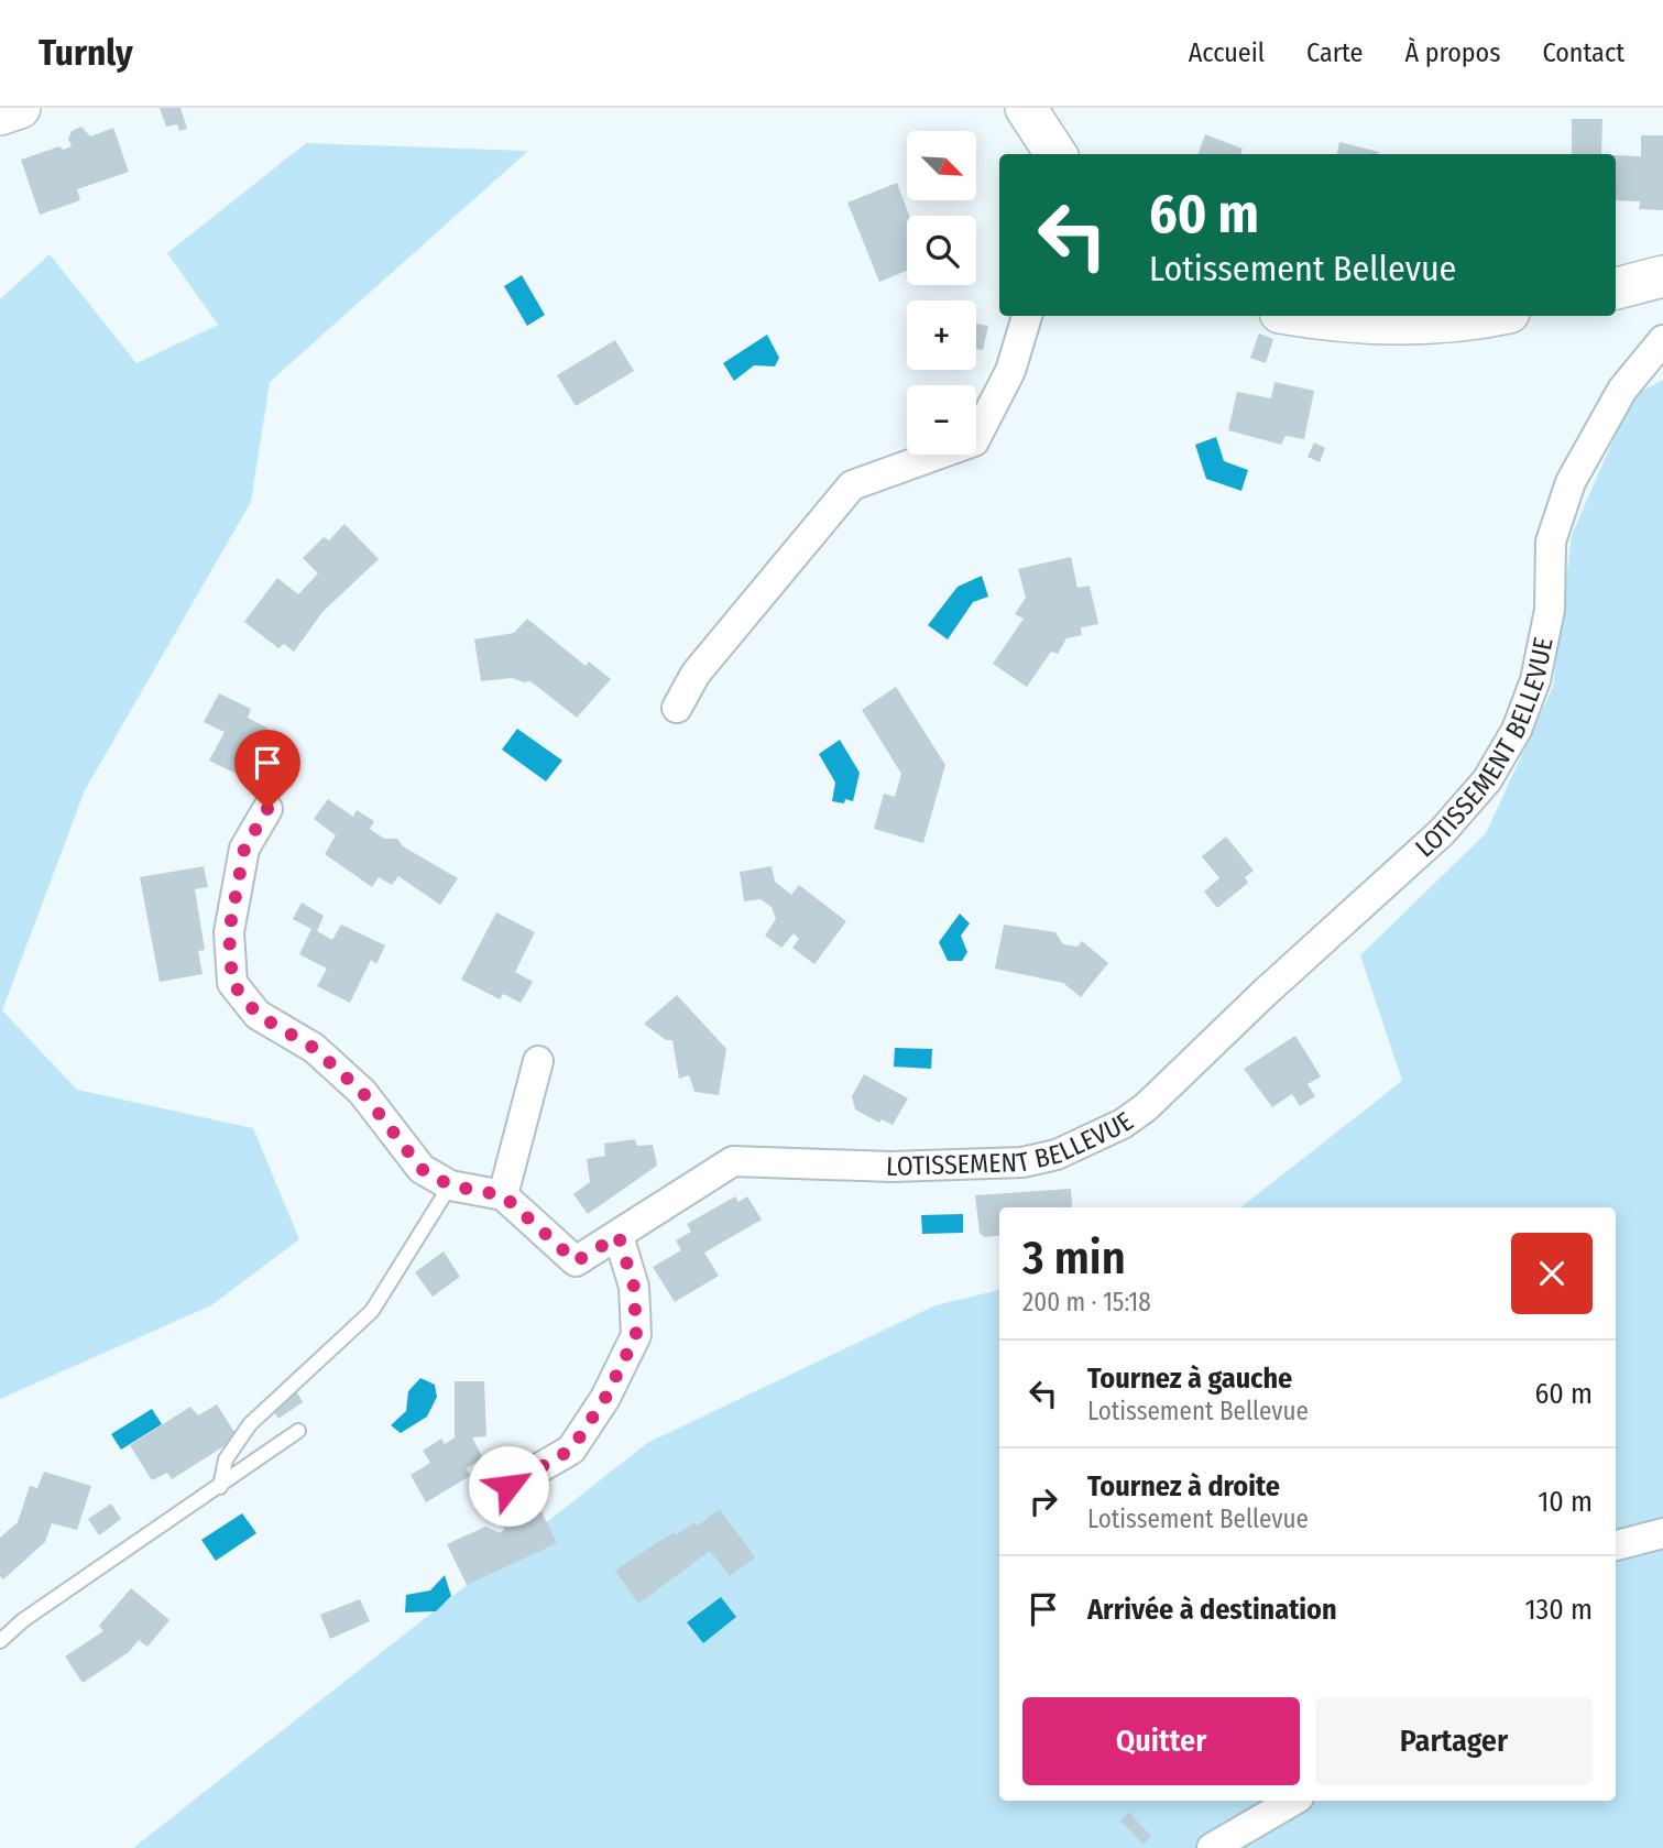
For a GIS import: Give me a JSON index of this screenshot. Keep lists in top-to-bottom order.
{
  "streets": {
    "street": ["LOTISSEMENT BELLEVUE"]
  },
  "north": "bottom right",
  "page": {
    "header": "Turnly",
    "nav": [
      "Accueil",
      "Carte",
      "À propos",
      "Contact"
    ],
    "map_buttons": ["+", "−"],
    "turn": ["60 m", "Lotissement Bellevue"],
    "heading": ["3 min", "200 m · 15:18"],
    "list": [
      {
        "name": "Tournez à gauche",
        "note": "Lotissement Bellevue",
        "value": "60 m"
      },
      {
        "name": "Tournez à droite",
        "note": "Lotissement Bellevue",
        "value": "10 m"
      },
      {
        "name": "Arrivée à destination",
        "value": "130 m"
      }
    ],
    "buttons": ["Quitter", "Partager"]
  }
}
